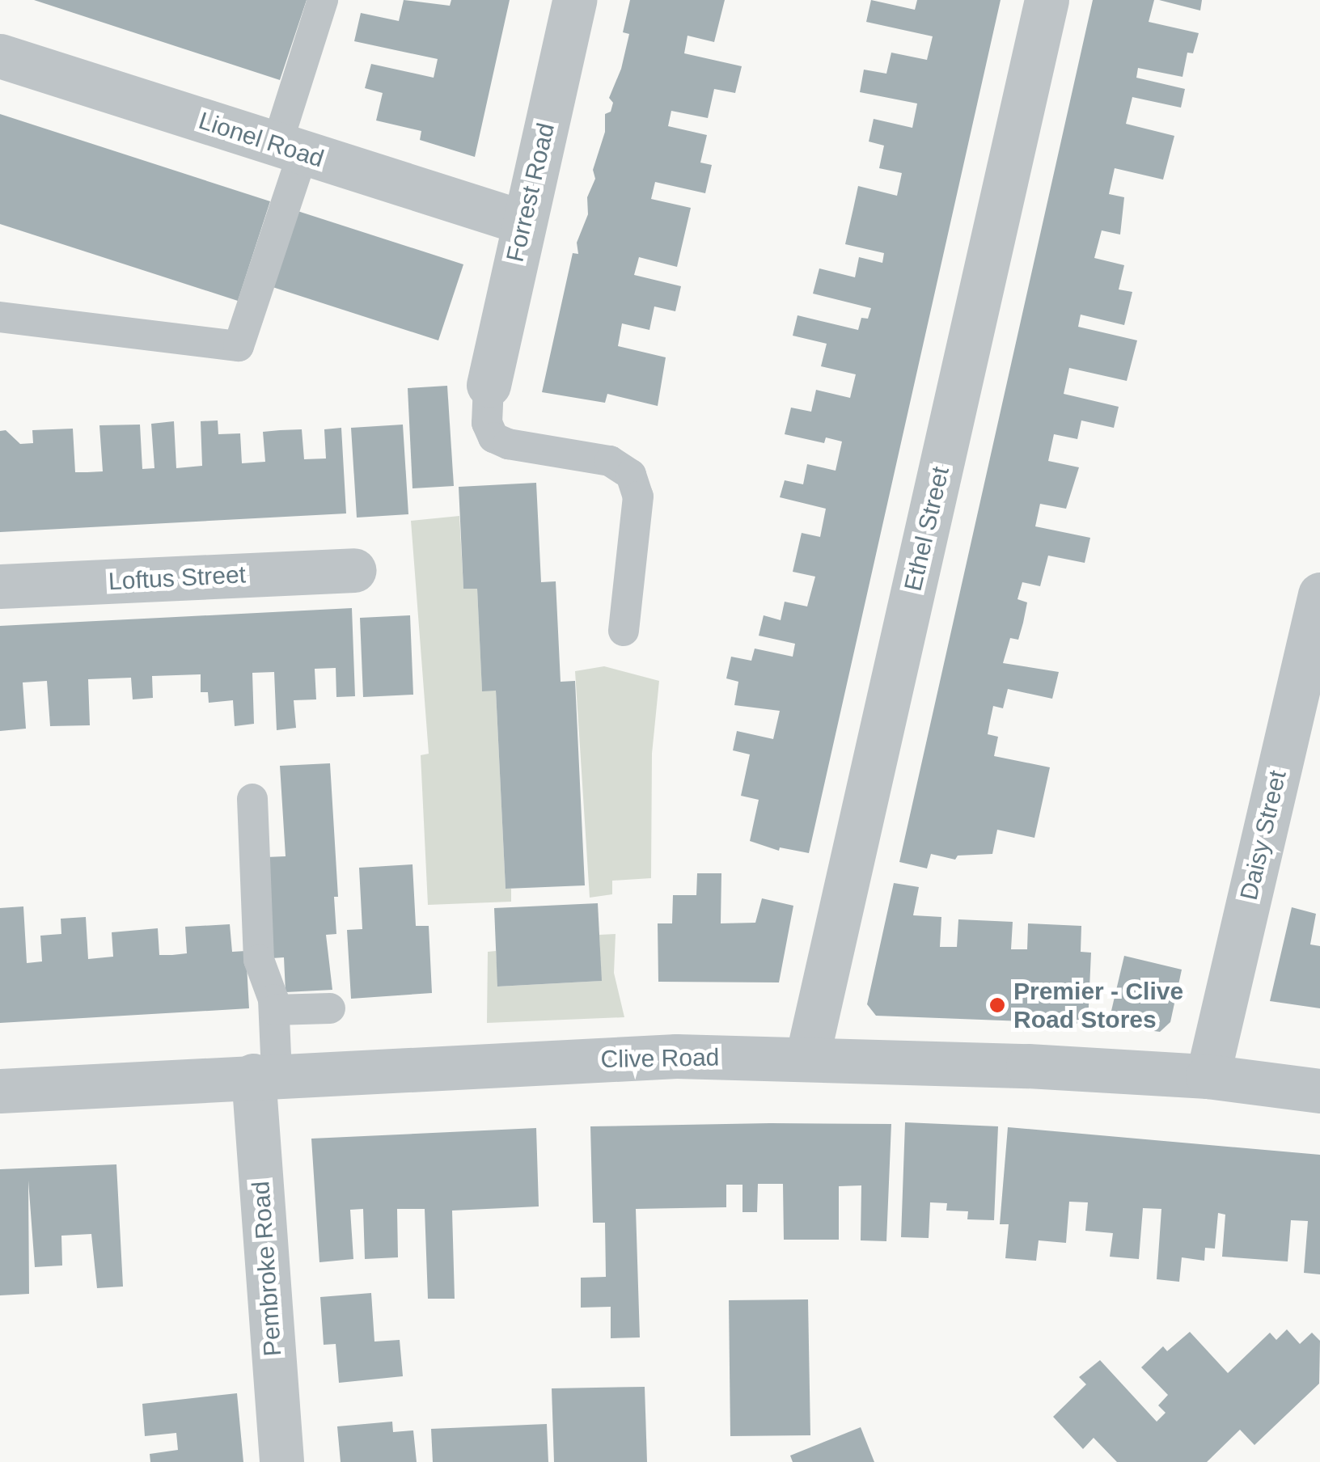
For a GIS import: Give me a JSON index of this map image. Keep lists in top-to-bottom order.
{
  "streets": {
    "street": [
      "Lionel Road",
      "Forrest Road",
      "Ethel Street",
      "Loftus Street",
      "Daisy Street",
      "Clive Road",
      "Pembroke Road"
    ]
  },
  "crossings": [
    ["Lionel Road", "Forrest Road"],
    ["Ethel Street", "Clive Road"],
    ["Daisy Street", "Clive Road"],
    ["Clive Road", "Pembroke Road"]
  ],
  "places": ["Premier - Clive Road Stores"]
}
